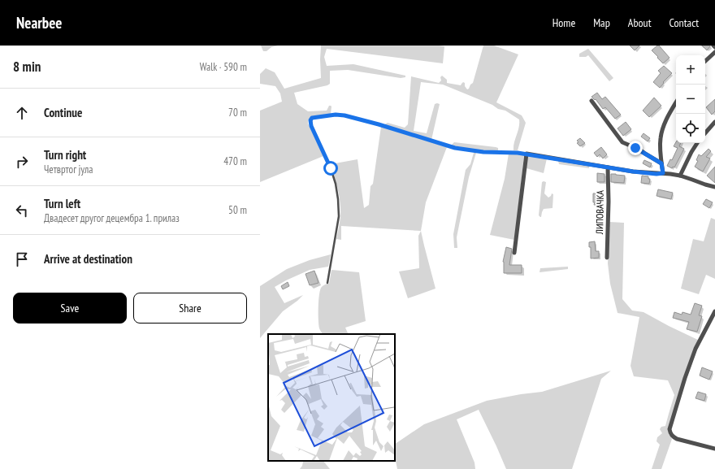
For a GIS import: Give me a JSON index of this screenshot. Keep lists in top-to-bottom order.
{
  "streets": {
    "street": ["ЛИПОВАЧКА"]
  },
  "page": {
    "header": "Nearbee",
    "nav": [
      "Home",
      "Map",
      "About",
      "Contact"
    ],
    "heading": ["8 min", "Walk · 590 m"],
    "map_buttons": ["+", "−"],
    "list": [
      ["Continue", "70 m"],
      ["Turn right", "Четвртог јула", "470 m"],
      ["Turn left", "Двадесет другог децембра 1. прилаз", "50 m"],
      "Arrive at destination"
    ],
    "buttons": ["Save", "Share"]
  }
}
